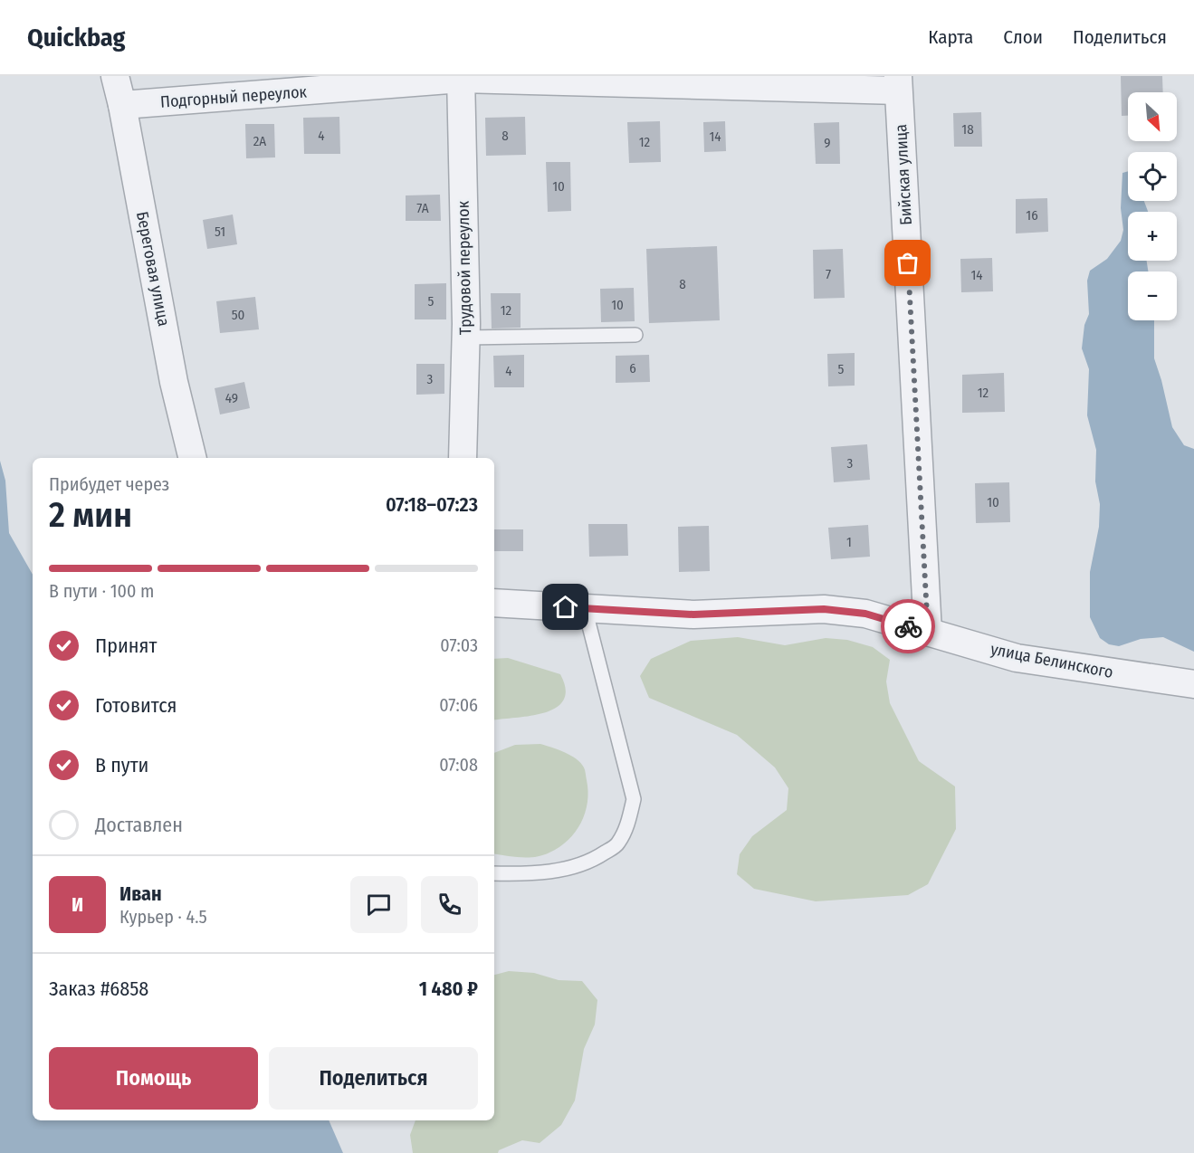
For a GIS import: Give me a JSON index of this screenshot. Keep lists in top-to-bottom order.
{
  "streets": {
    "street": [
      "Подгорный переулок",
      "Бийская улица",
      "Трудовой переулок",
      "Береговая улица",
      "улица Белинского"
    ]
  },
  "crossings": [
    ["Подгорный переулок", "Бийская улица"],
    ["Подгорный переулок", "Трудовой переулок"],
    ["Подгорный переулок", "Береговая улица"],
    ["Бийская улица", "улица Белинского"]
  ],
  "house_numbers": [
    "18",
    "4",
    "8",
    "14",
    "2А",
    "12",
    "9",
    "10",
    "7А",
    "16",
    "51",
    "7",
    "14",
    "8",
    "5",
    "10",
    "12",
    "50",
    "6",
    "5",
    "4",
    "3",
    "12",
    "49",
    "3",
    "10",
    "1"
  ],
  "north": "bottom right",
  "page": {
    "header": "Quickbag",
    "nav": ["Карта", "Слои", "Поделиться"],
    "map_buttons": ["+", "−"],
    "heading": ["2 мин", "Прибудет через", "07:18–07:23"],
    "panel": [
      "Иван",
      "Курьер · 4.5",
      "Заказ #6858",
      "1 480 ₽"
    ],
    "bar": "В пути · 100 m",
    "list": [
      ["Принят", "07:03"],
      ["Готовится", "07:06"],
      ["В пути", "07:08"],
      "Доставлен"
    ],
    "round": "И",
    "buttons": ["Помощь", "Поделиться"]
  }
}
